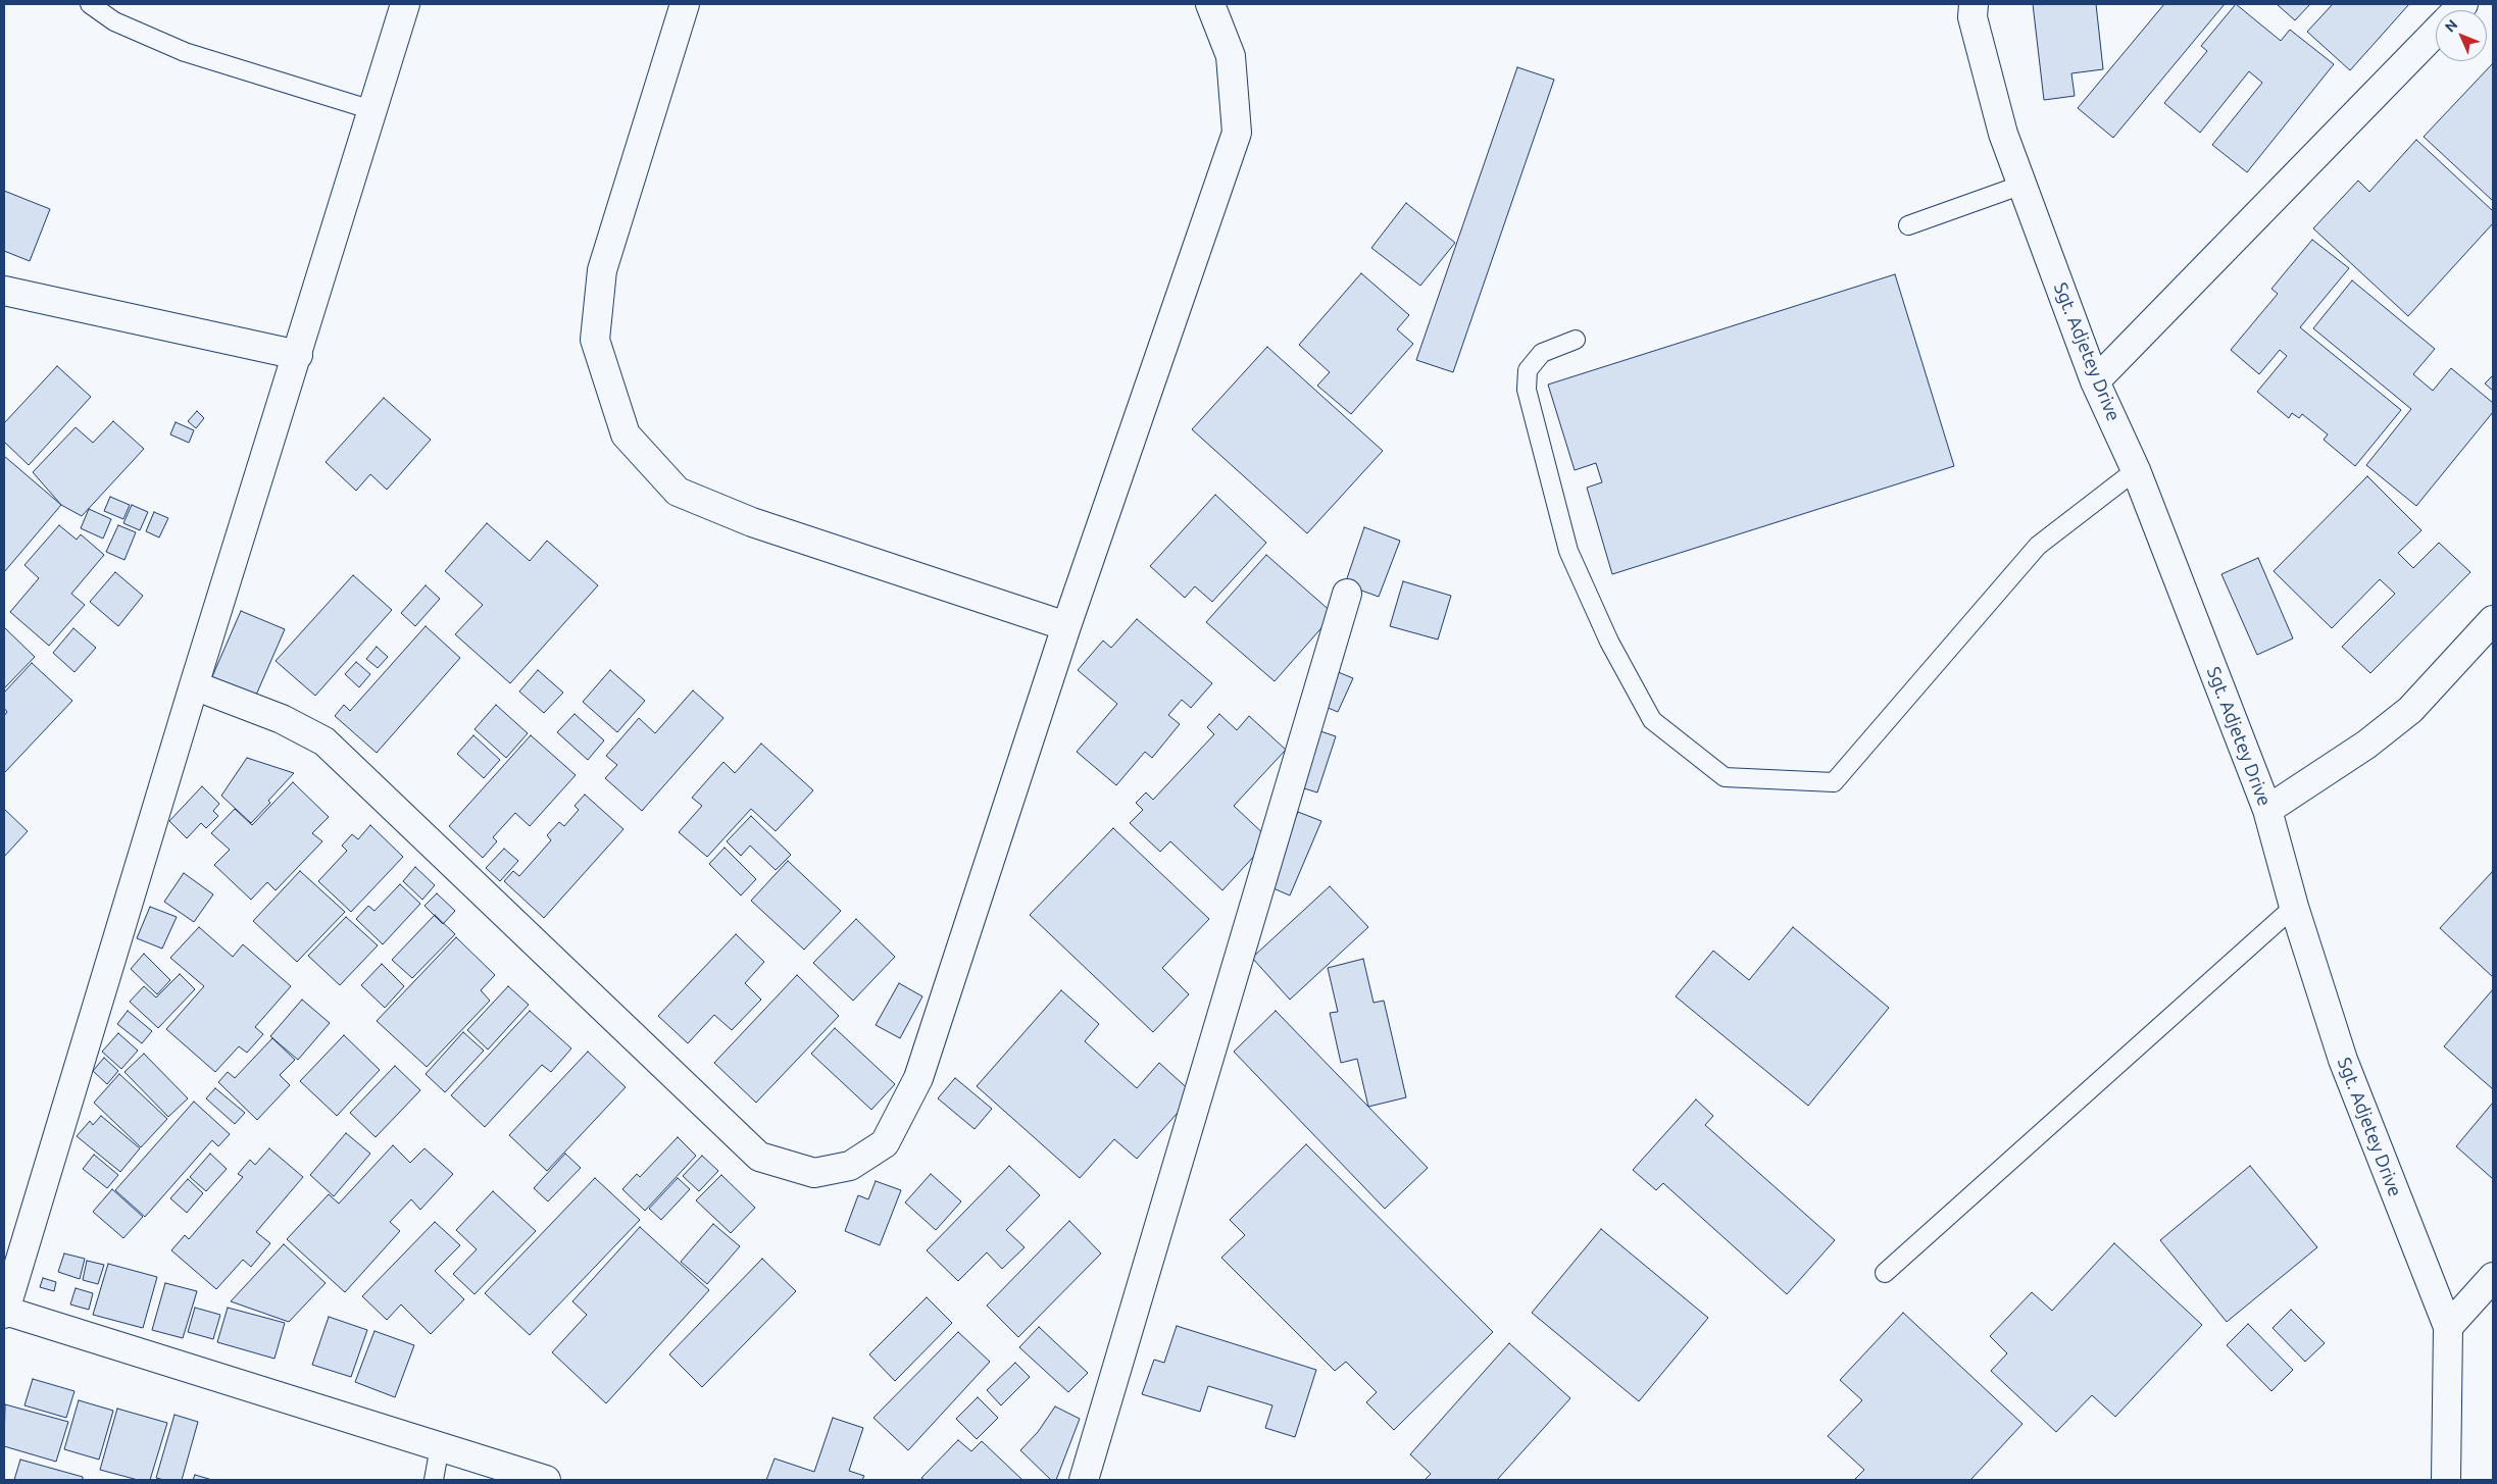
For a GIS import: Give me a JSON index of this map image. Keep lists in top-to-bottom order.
{
  "streets": {
    "street": ["Sgt. Adjetey Drive"]
  },
  "north": "top left"
}
